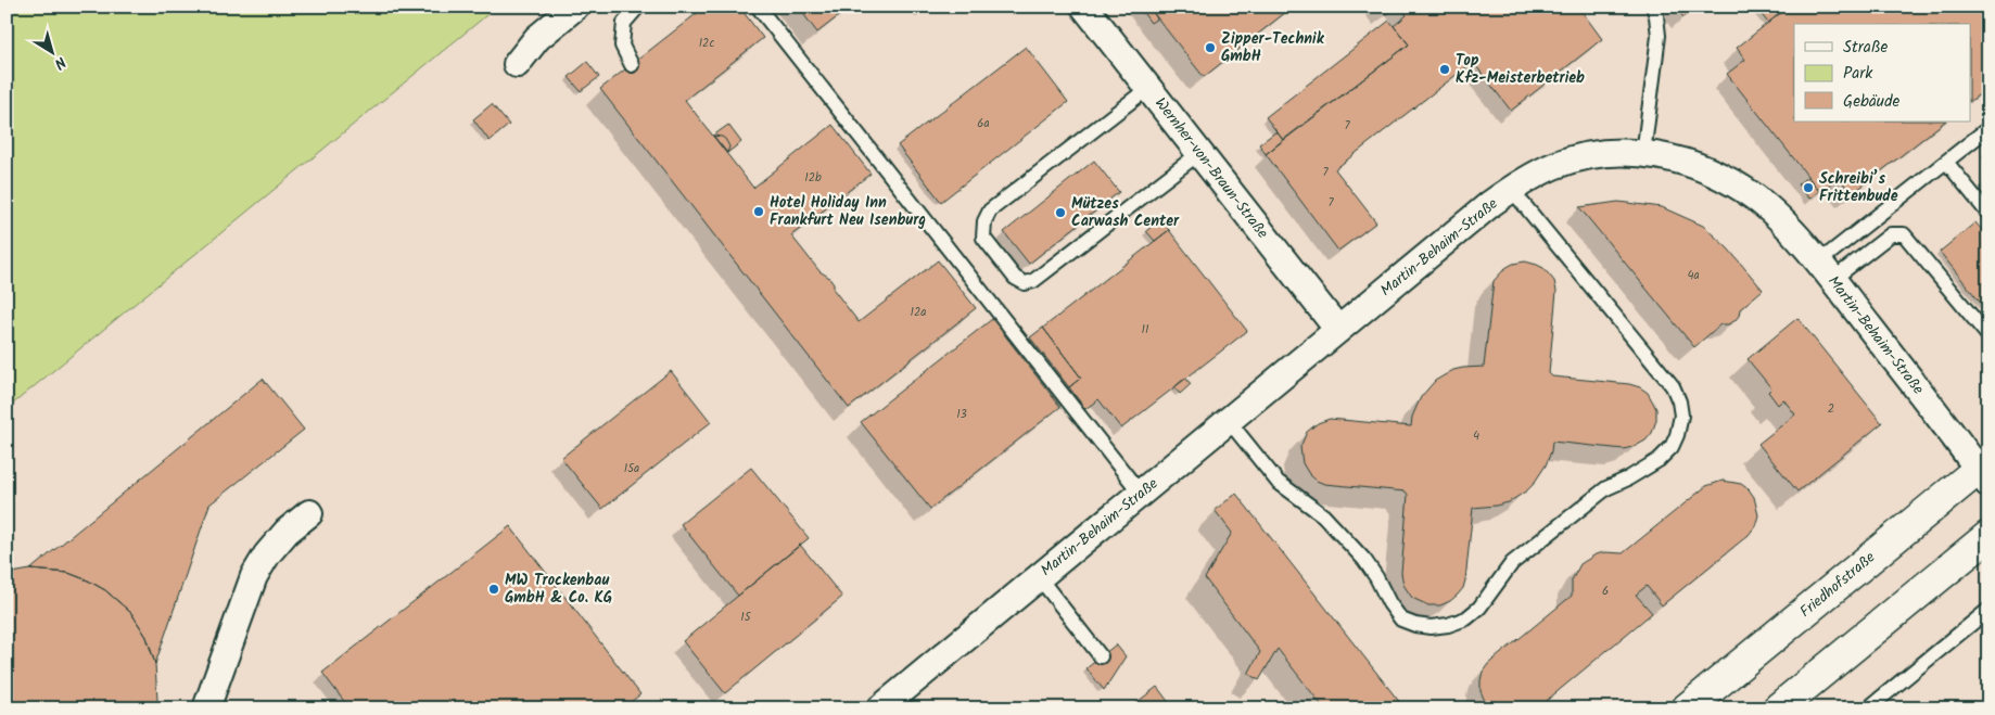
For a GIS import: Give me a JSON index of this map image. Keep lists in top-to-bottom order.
{
  "streets": {
    "main road": ["Friedhofstraße"],
    "street": ["Wernher-von-Braun-Straße", "Martin-Behaim-Straße"]
  },
  "crossings": [
    ["Wernher-von-Braun-Straße", "Martin-Behaim-Straße"],
    ["Martin-Behaim-Straße", "Friedhofstraße"]
  ],
  "places": [
    "Zipper-Technik GmbH",
    "Top Kfz-Meisterbetrieb",
    "Schreibi’s Frittenbude",
    "Hotel Holiday Inn Frankfurt Neu Isenburg",
    "Mützes Carwash Center",
    "MW Trockenbau GmbH & Co. KG"
  ],
  "house_numbers": [
    "12c",
    "6a",
    "7",
    "7",
    "12b",
    "7",
    "4a",
    "12a",
    "11",
    "2",
    "13",
    "4",
    "15a",
    "6",
    "15"
  ],
  "legend": ["Straße", "Park", "Gebäude"],
  "north": "bottom right"
}
